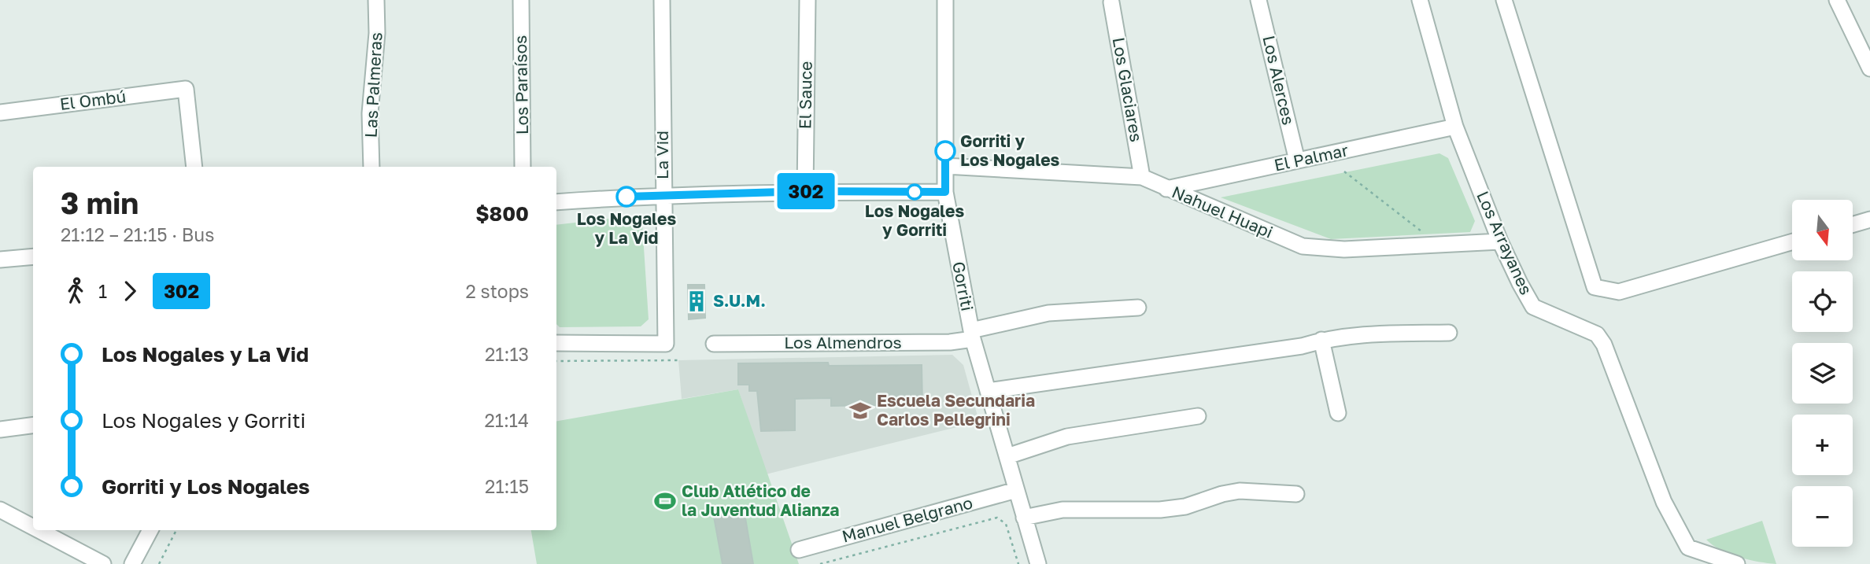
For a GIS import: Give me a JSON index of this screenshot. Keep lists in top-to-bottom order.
{
  "streets": {
    "street": [
      "Los Alerces",
      "Las Palmeras",
      "Los Paraísos",
      "Los Glaciares",
      "El Sauce",
      "El Ombú",
      "La Vid",
      "El Palmar",
      "Nahuel Huapi",
      "Los Arrayanes",
      "Gorriti",
      "Los Almendros",
      "Manuel Belgrano"
    ]
  },
  "crossings": [
    ["Los Alerces", "El Palmar"],
    ["Los Glaciares", "Nahuel Huapi"],
    ["El Palmar", "Nahuel Huapi"],
    ["El Palmar", "Los Arrayanes"],
    ["Nahuel Huapi", "Los Arrayanes"],
    ["Nahuel Huapi", "Gorriti"],
    ["Gorriti", "Los Almendros"],
    ["Gorriti", "Manuel Belgrano"]
  ],
  "places": {
    "other": ["Gorriti y Los Nogales", "Los Nogales y Gorriti", "Los Nogales y La Vid"],
    "building": ["S.U.M."],
    "school or university": ["Escuela Secundaria Carlos Pellegrini"],
    "sports": ["Club Atlético de la Juventud Alianza"]
  },
  "lines": ["bus line 302"],
  "north": "bottom",
  "page": {
    "on_map": "302",
    "heading": ["3 min", "21:12 – 21:15 · Bus", "$800"],
    "map_buttons": ["+", "−"],
    "legs": ["1", "302", "2 stops"],
    "list": [
      {
        "name": "Los Nogales y La Vid",
        "value": "21:13"
      },
      {
        "name": "Los Nogales y Gorriti",
        "value": "21:14"
      },
      {
        "name": "Gorriti y Los Nogales",
        "value": "21:15"
      }
    ]
  }
}
